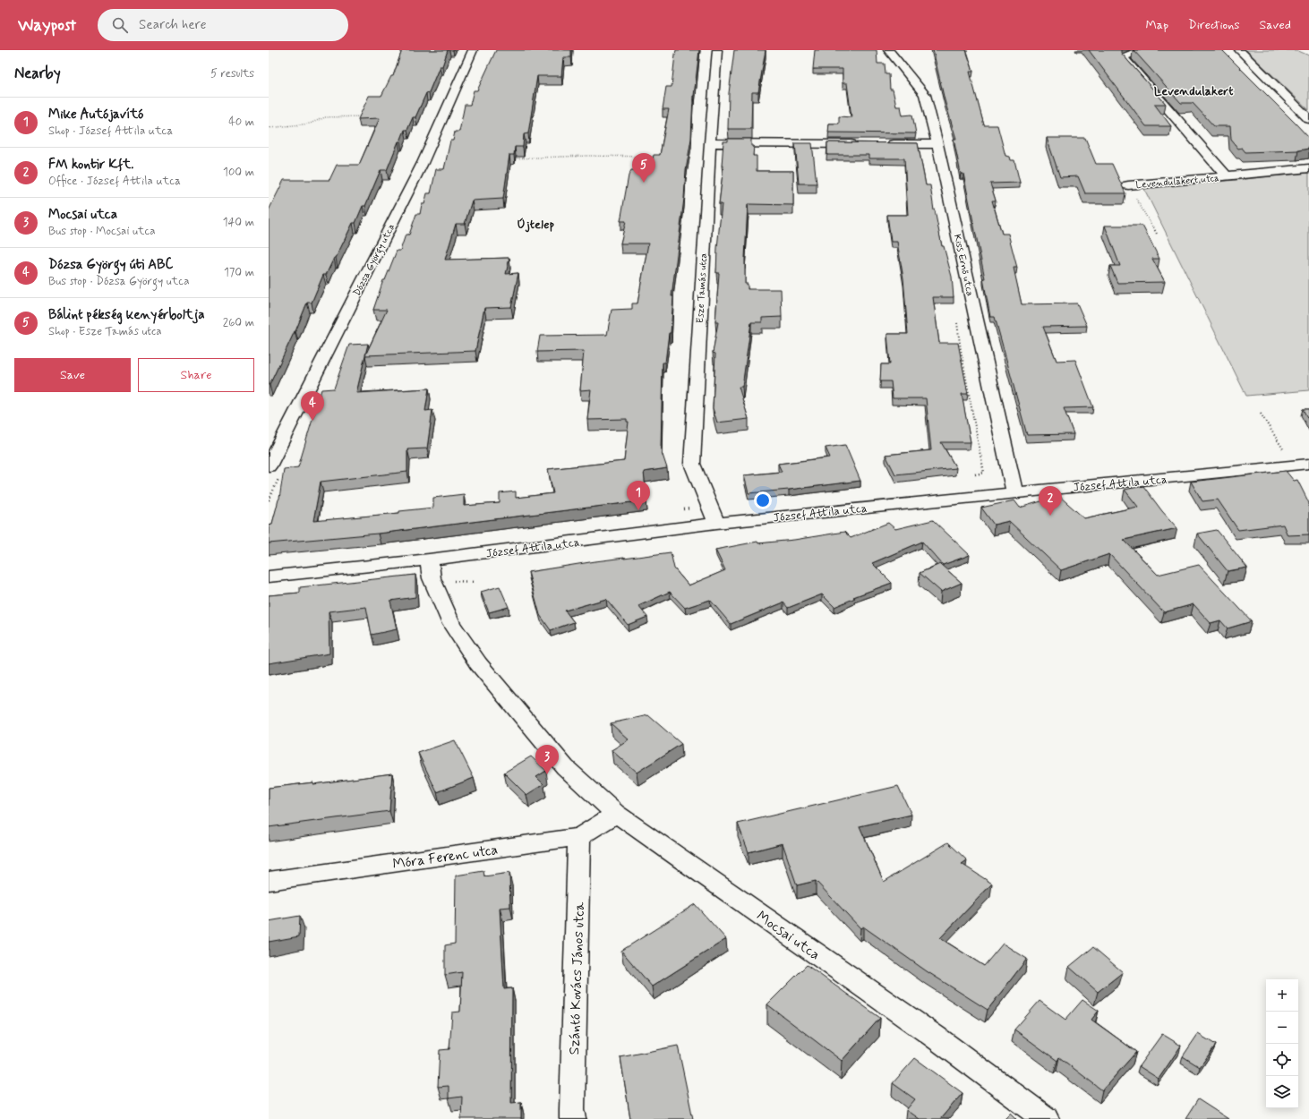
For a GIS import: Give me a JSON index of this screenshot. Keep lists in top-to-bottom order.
{
  "streets": {
    "street": [
      "Levendulakert utca",
      "Dózsa György utca",
      "Kiss Ernő utca",
      "Esze Tamás utca",
      "József Attila utca",
      "Móra Ferenc utca",
      "Mocsai utca",
      "Szántó Kovács János utca"
    ]
  },
  "crossings": [
    ["Kiss Ernő utca", "József Attila utca"],
    ["Esze Tamás utca", "József Attila utca"],
    ["József Attila utca", "Mocsai utca"],
    ["Móra Ferenc utca", "Mocsai utca"],
    ["Móra Ferenc utca", "Szántó Kovács János utca"]
  ],
  "districts": ["Levendulakert", "Újtelep"],
  "page": {
    "header": "Waypost",
    "search": "Search here",
    "nav": ["Map", "Directions", "Saved"],
    "heading": ["Nearby", "5 results"],
    "list": [
      {
        "mark": "1",
        "name": "Mike Autójavító",
        "note": "Shop · József Attila utca",
        "value": "40 m"
      },
      {
        "mark": "2",
        "name": "FM kontir Kft.",
        "note": "Office · József Attila utca",
        "value": "100 m"
      },
      {
        "mark": "3",
        "name": "Mocsai utca",
        "note": "Bus stop · Mocsai utca",
        "value": "140 m"
      },
      {
        "mark": "4",
        "name": "Dózsa György úti ABC",
        "note": "Bus stop · Dózsa György utca",
        "value": "170 m"
      },
      {
        "mark": "5",
        "name": "Bálint pékség kenyérboltja",
        "note": "Shop · Esze Tamás utca",
        "value": "260 m"
      }
    ],
    "pins": [
      "5",
      "4",
      "1",
      "2",
      "3"
    ],
    "buttons": ["Save", "Share"],
    "map_buttons": ["+", "−"]
  }
}
